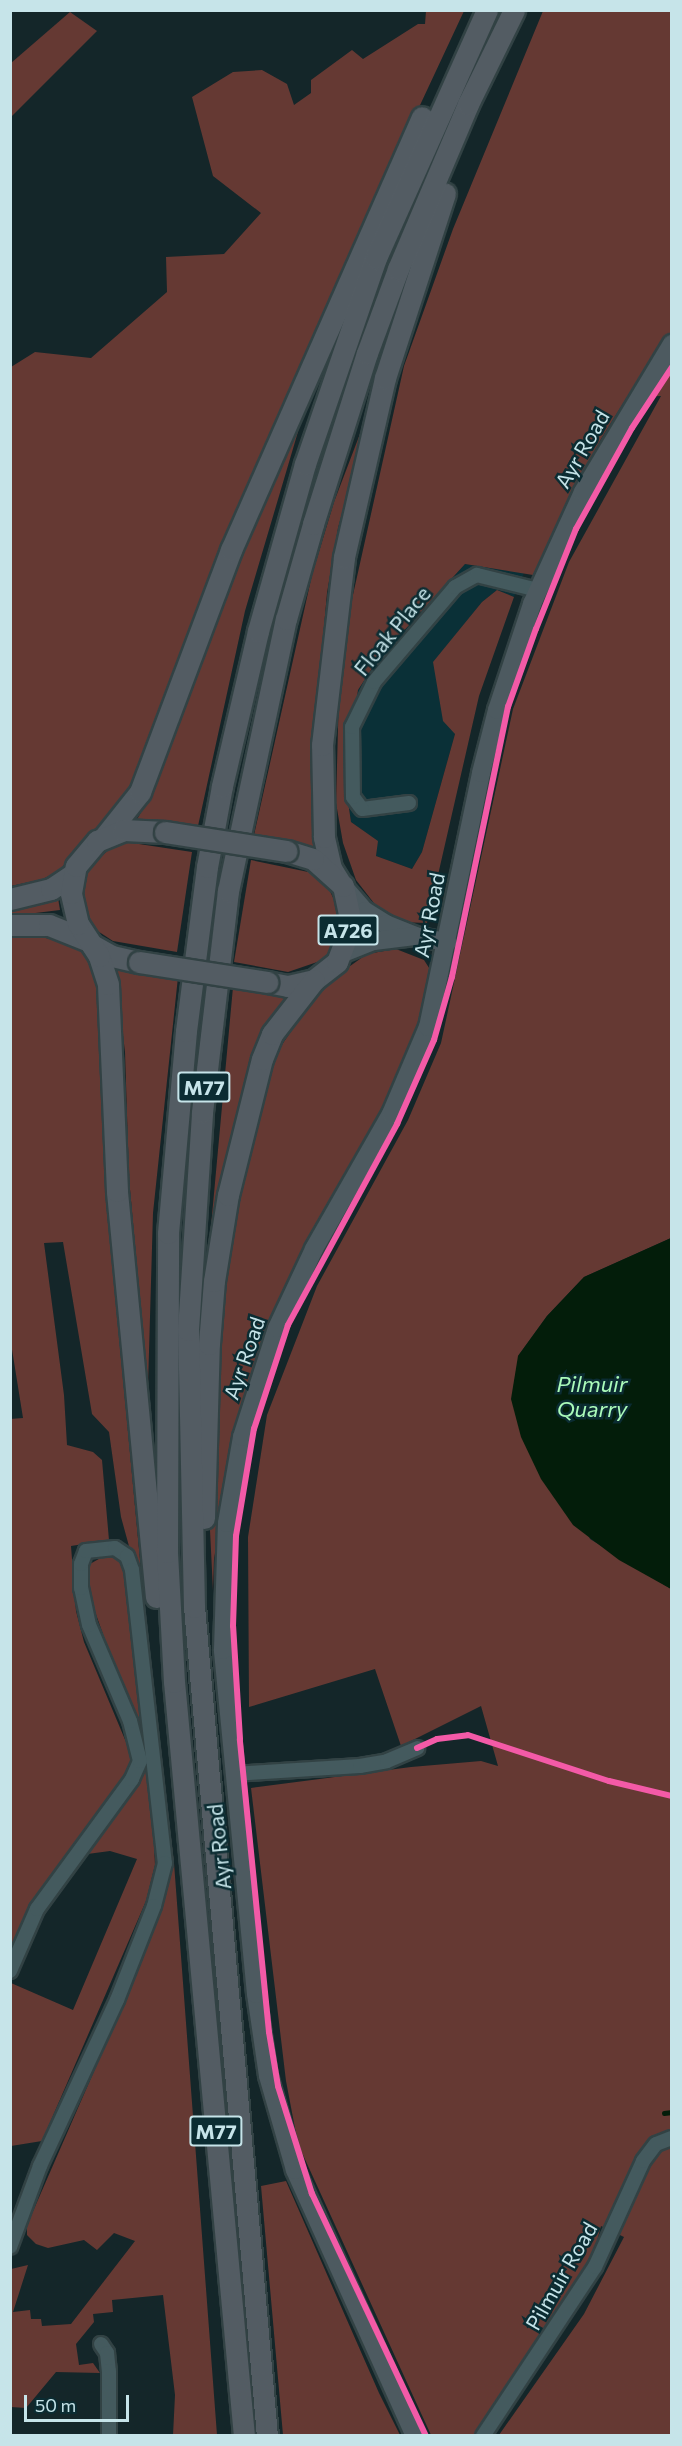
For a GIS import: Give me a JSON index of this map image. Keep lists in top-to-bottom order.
{
  "streets": {
    "highway": ["A726", "M77"],
    "main road": ["Ayr Road"],
    "street": ["Floak Place", "Pilmuir Road"]
  },
  "crossings": [
    ["Ayr Road", "Floak Place"],
    ["Ayr Road", "A726"],
    ["A726", "M77"]
  ],
  "water": ["Pilmuir Quarry"],
  "scale_bar": "50 m"
}
